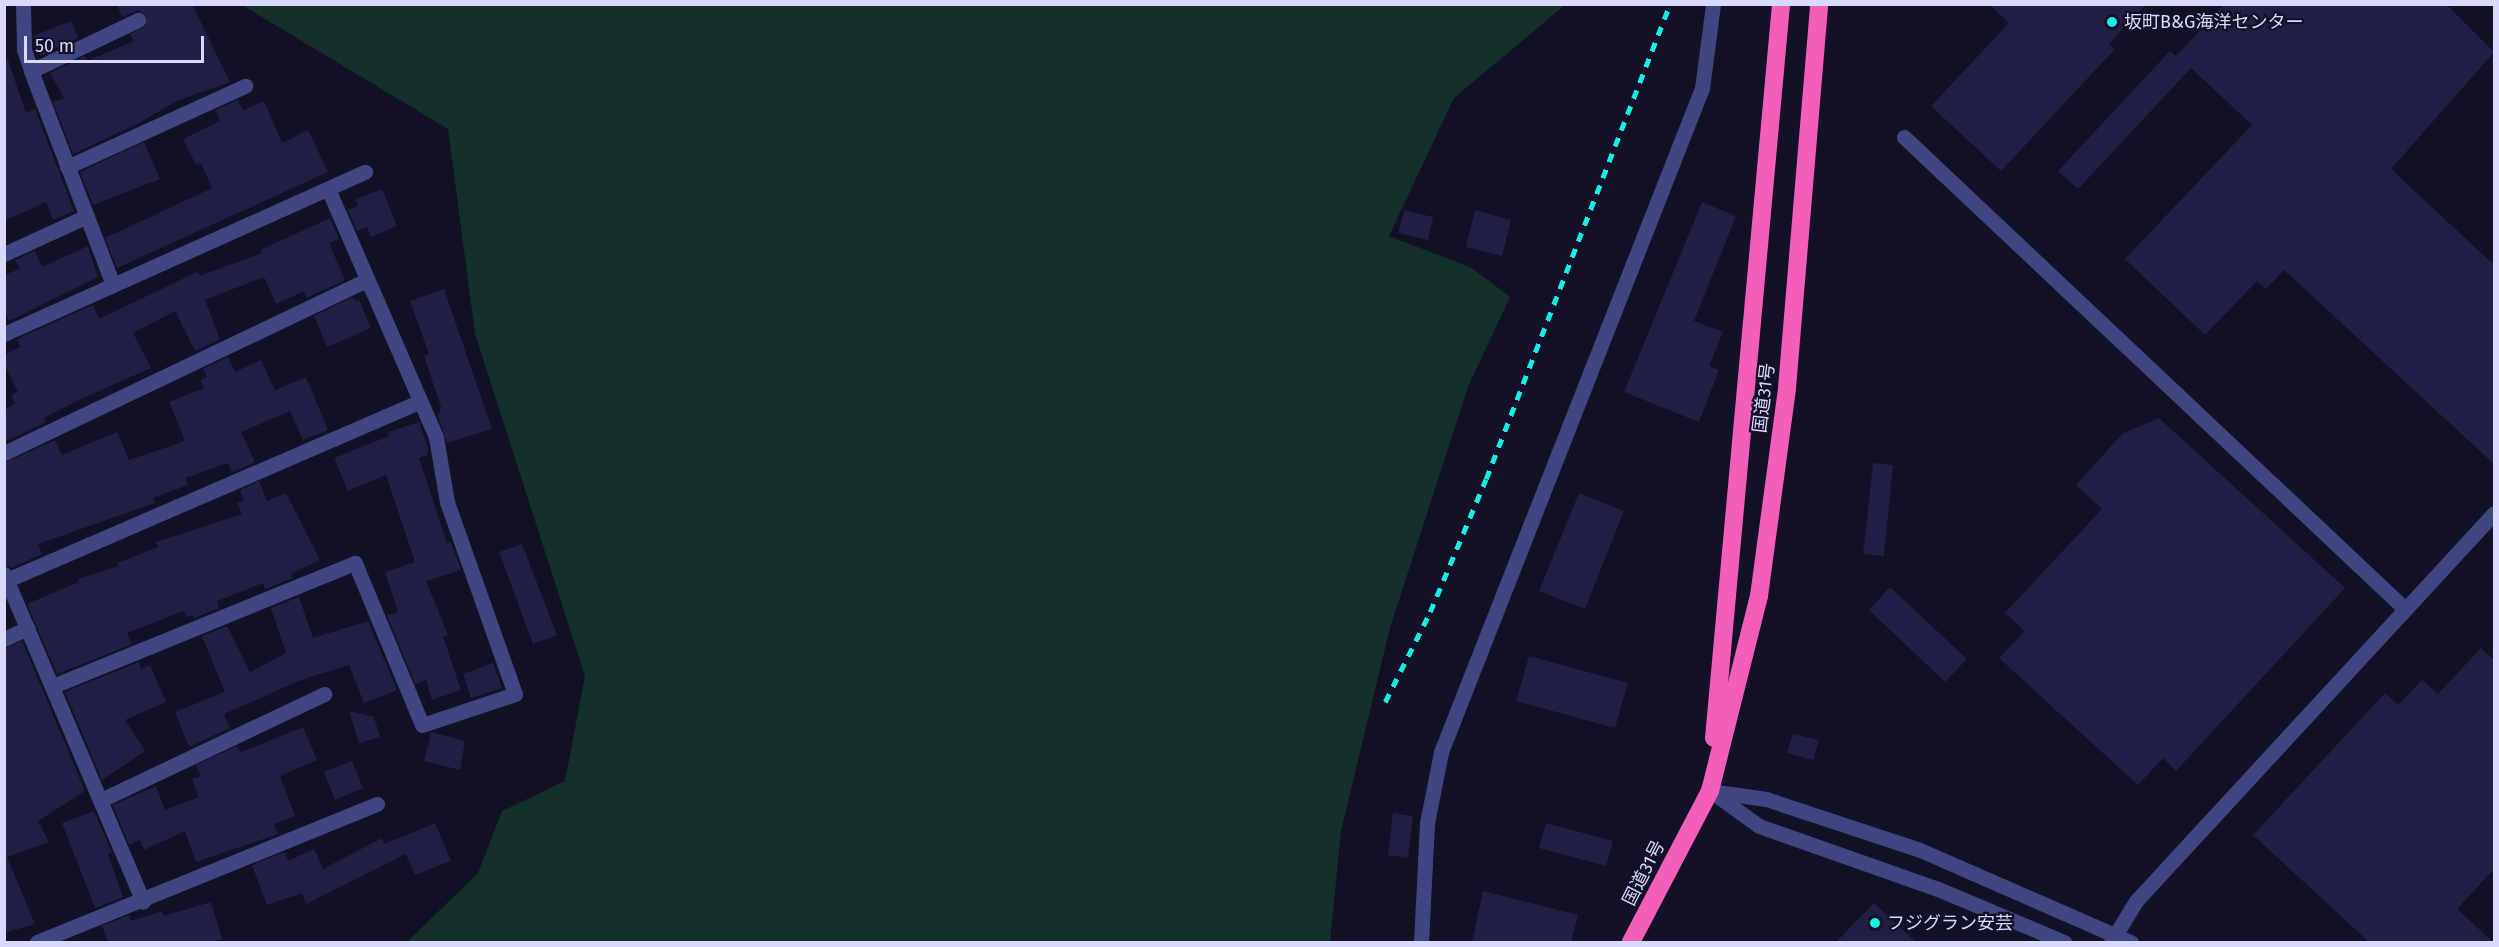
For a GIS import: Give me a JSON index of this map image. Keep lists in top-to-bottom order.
{
  "streets": {
    "highway": ["国道31号"]
  },
  "places": ["坂町B&G海洋センター", "フジグラン安芸"],
  "scale_bar": "50 m"
}
